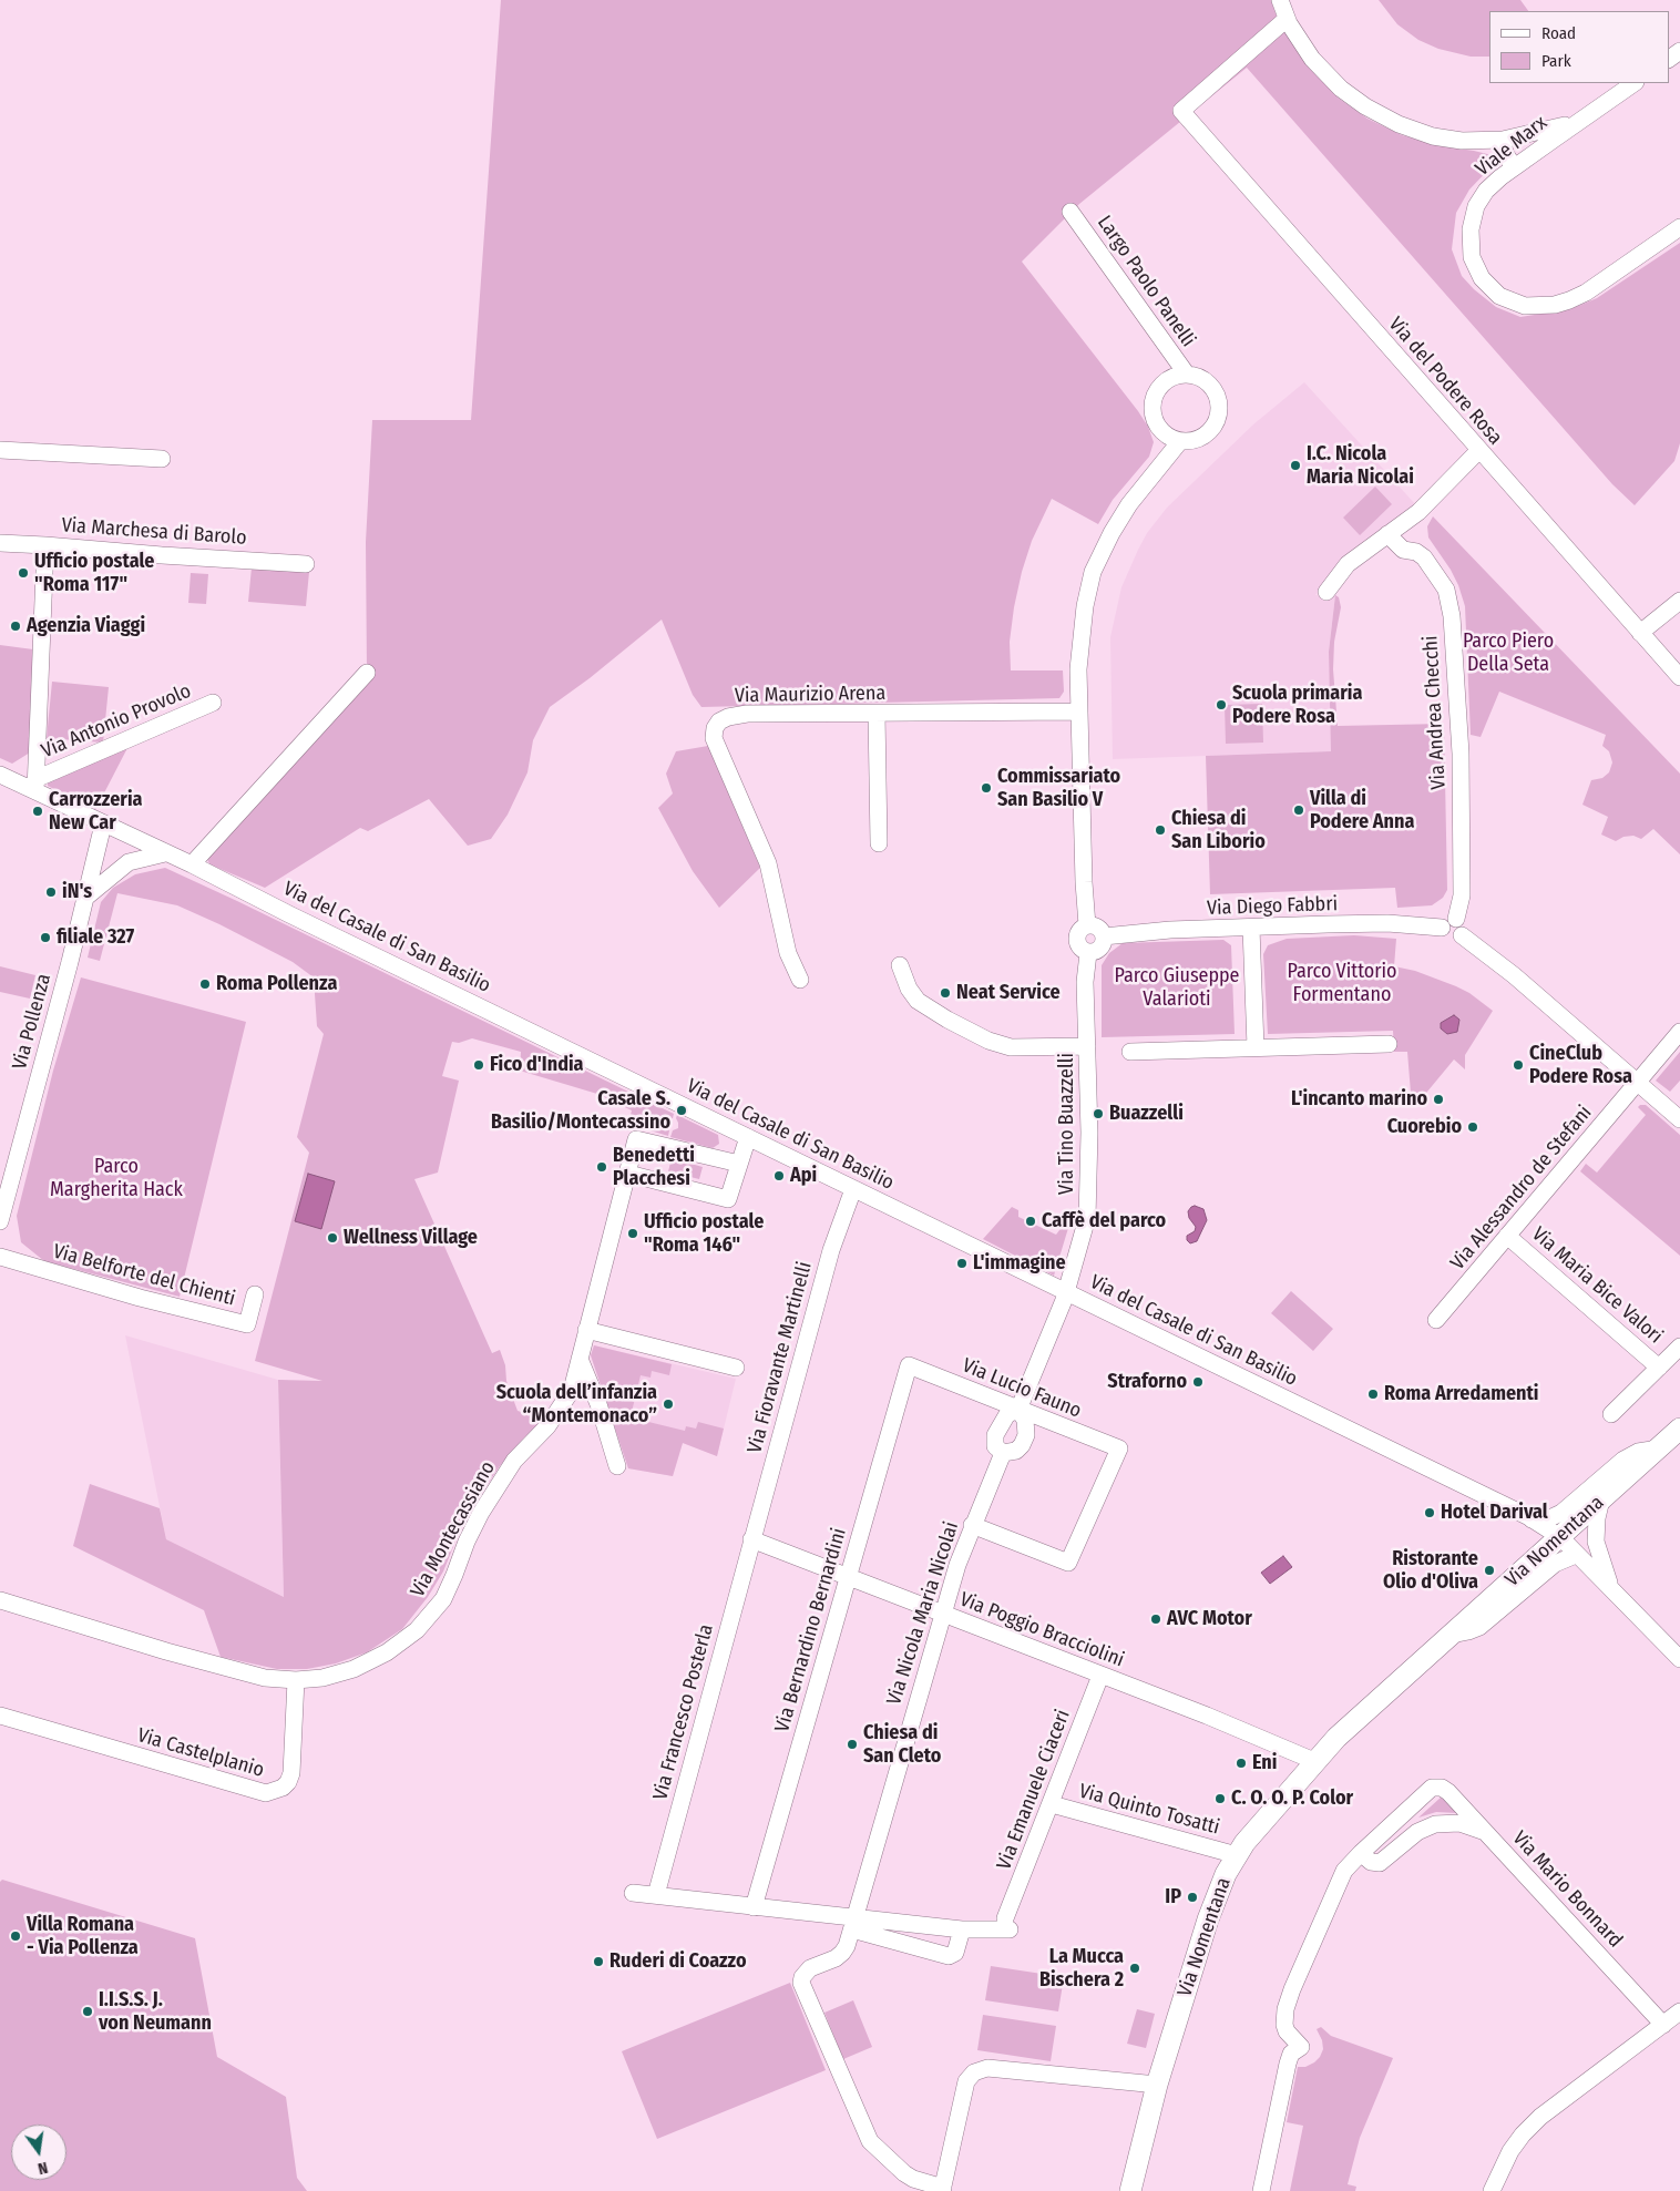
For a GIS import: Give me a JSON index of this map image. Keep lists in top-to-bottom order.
{
  "streets": {
    "main road": ["Via Nomentana"],
    "street": [
      "Viale Marx",
      "Largo Paolo Panelli",
      "Via del Podere Rosa",
      "Via Marchesa di Barolo",
      "Via Maurizio Arena",
      "Via Andrea Checchi",
      "Via Antonio Provolo",
      "Via Diego Fabbri",
      "Via del Casale di San Basilio",
      "Via Pollenza",
      "Via Tino Buazzelli",
      "Via Alessandro de Stefani",
      "Via Belforte del Chienti",
      "Via Maria Bice Valori",
      "Via Fioravante Martinelli",
      "Via Lucio Fauno",
      "Via Montecassiano",
      "Via Nicola Maria Nicolai",
      "Via Bernardino Bernardini",
      "Via Poggio Bracciolini",
      "Via Francesco Posterla",
      "Via Castelplanio",
      "Via Emanuele Ciaceri",
      "Via Quinto Tosatti",
      "Via Mario Bonnard"
    ]
  },
  "crossings": [
    ["Via Marchesa di Barolo", "Via Antonio Provolo"],
    ["Via Andrea Checchi", "Via Diego Fabbri"],
    ["Via Antonio Provolo", "Via del Casale di San Basilio"],
    ["Via Diego Fabbri", "Via Tino Buazzelli"],
    ["Via del Casale di San Basilio", "Via Pollenza"],
    ["Via del Casale di San Basilio", "Via Tino Buazzelli"],
    ["Via del Casale di San Basilio", "Via Fioravante Martinelli"],
    ["Via del Casale di San Basilio", "Via Nomentana"],
    ["Via Alessandro de Stefani", "Via Maria Bice Valori"],
    ["Via Fioravante Martinelli", "Via Poggio Bracciolini"],
    ["Via Fioravante Martinelli", "Via Francesco Posterla"],
    ["Via Lucio Fauno", "Via Nicola Maria Nicolai"],
    ["Via Lucio Fauno", "Via Bernardino Bernardini"],
    ["Via Montecassiano", "Via Castelplanio"],
    ["Via Nomentana", "Via Poggio Bracciolini"],
    ["Via Nomentana", "Via Quinto Tosatti"],
    ["Via Nicola Maria Nicolai", "Via Poggio Bracciolini"],
    ["Via Bernardino Bernardini", "Via Poggio Bracciolini"],
    ["Via Poggio Bracciolini", "Via Francesco Posterla"],
    ["Via Poggio Bracciolini", "Via Emanuele Ciaceri"],
    ["Via Emanuele Ciaceri", "Via Quinto Tosatti"]
  ],
  "parks": [
    "Parco Piero Della Seta",
    "Parco Vittorio Formentano",
    "Parco Giuseppe Valarioti",
    "Parco Margherita Hack"
  ],
  "places": [
    "I.C. Nicola Maria Nicolai",
    "Ufficio postale \"Roma 117\"",
    "Agenzia Viaggi",
    "Scuola primaria Podere Rosa",
    "Commissariato San Basilio V",
    "Villa di Podere Anna",
    "Carrozzeria New Car",
    "Chiesa di San Liborio",
    "iN's",
    "filiale 327",
    "Roma Pollenza",
    "Neat Service",
    "Fico d'India",
    "CineClub Podere Rosa",
    "L'incanto marino",
    "Casale S. Basilio/Montecassino",
    "Buazzelli",
    "Cuorebio",
    "Benedetti Placchesi",
    "Api",
    "Caffè del parco",
    "Ufficio postale \"Roma 146\"",
    "Wellness Village",
    "L'immagine",
    "Straforno",
    "Roma Arredamenti",
    "Scuola dell’infanzia “Montemonaco”",
    "Hotel Darival",
    "Ristorante Olio d'Oliva",
    "AVC Motor",
    "Chiesa di San Cleto",
    "Eni",
    "C. O. O. P. Color",
    "IP",
    "Villa Romana - Via Pollenza",
    "Ruderi di Coazzo",
    "La Mucca Bischera 2",
    "I.I.S.S. J. von Neumann"
  ],
  "legend": ["Road", "Park"],
  "north": "bottom"
}
